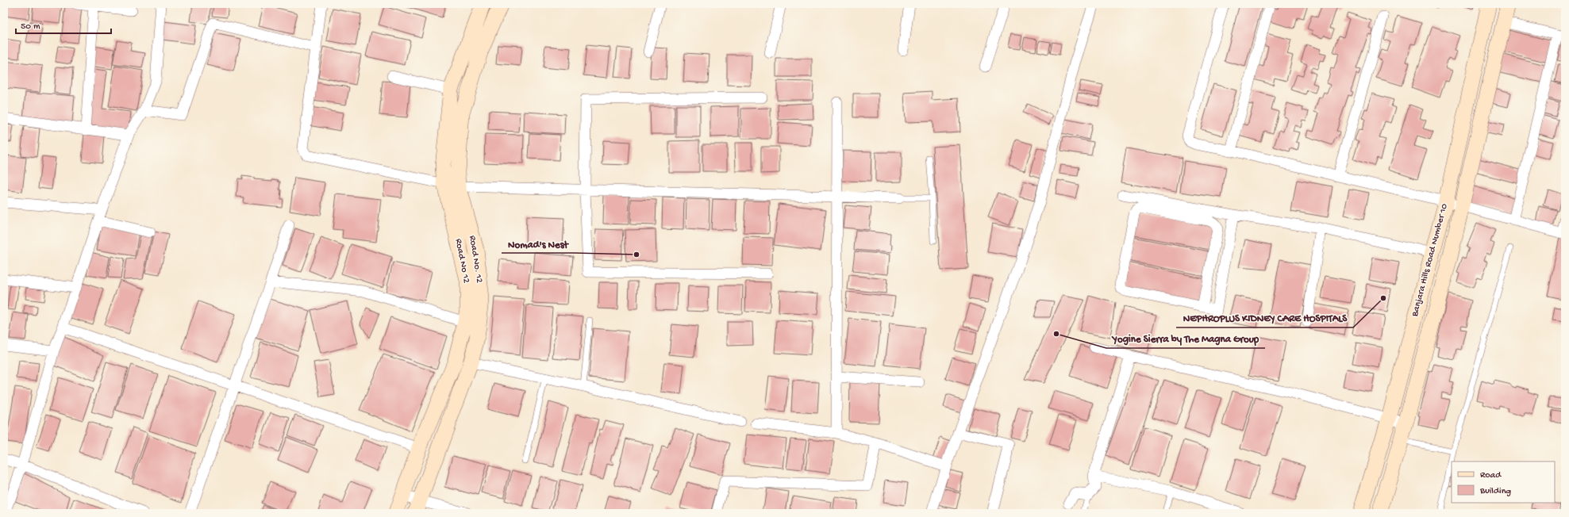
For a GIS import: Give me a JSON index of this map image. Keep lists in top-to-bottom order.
{
  "streets": {
    "main road": ["Road No. 12", "Banjara Hills Road Number 10", "Road No 12"]
  },
  "crossings": [
    ["Road No. 12", "Road No 12"]
  ],
  "places": ["Nomad's Nest", "NEPHROPLUS KIDNEY CARE HOSPITALS", "Yogine Sierra by The Magna Group"],
  "legend": ["Road", "Building"],
  "scale_bar": "50 m"
}
